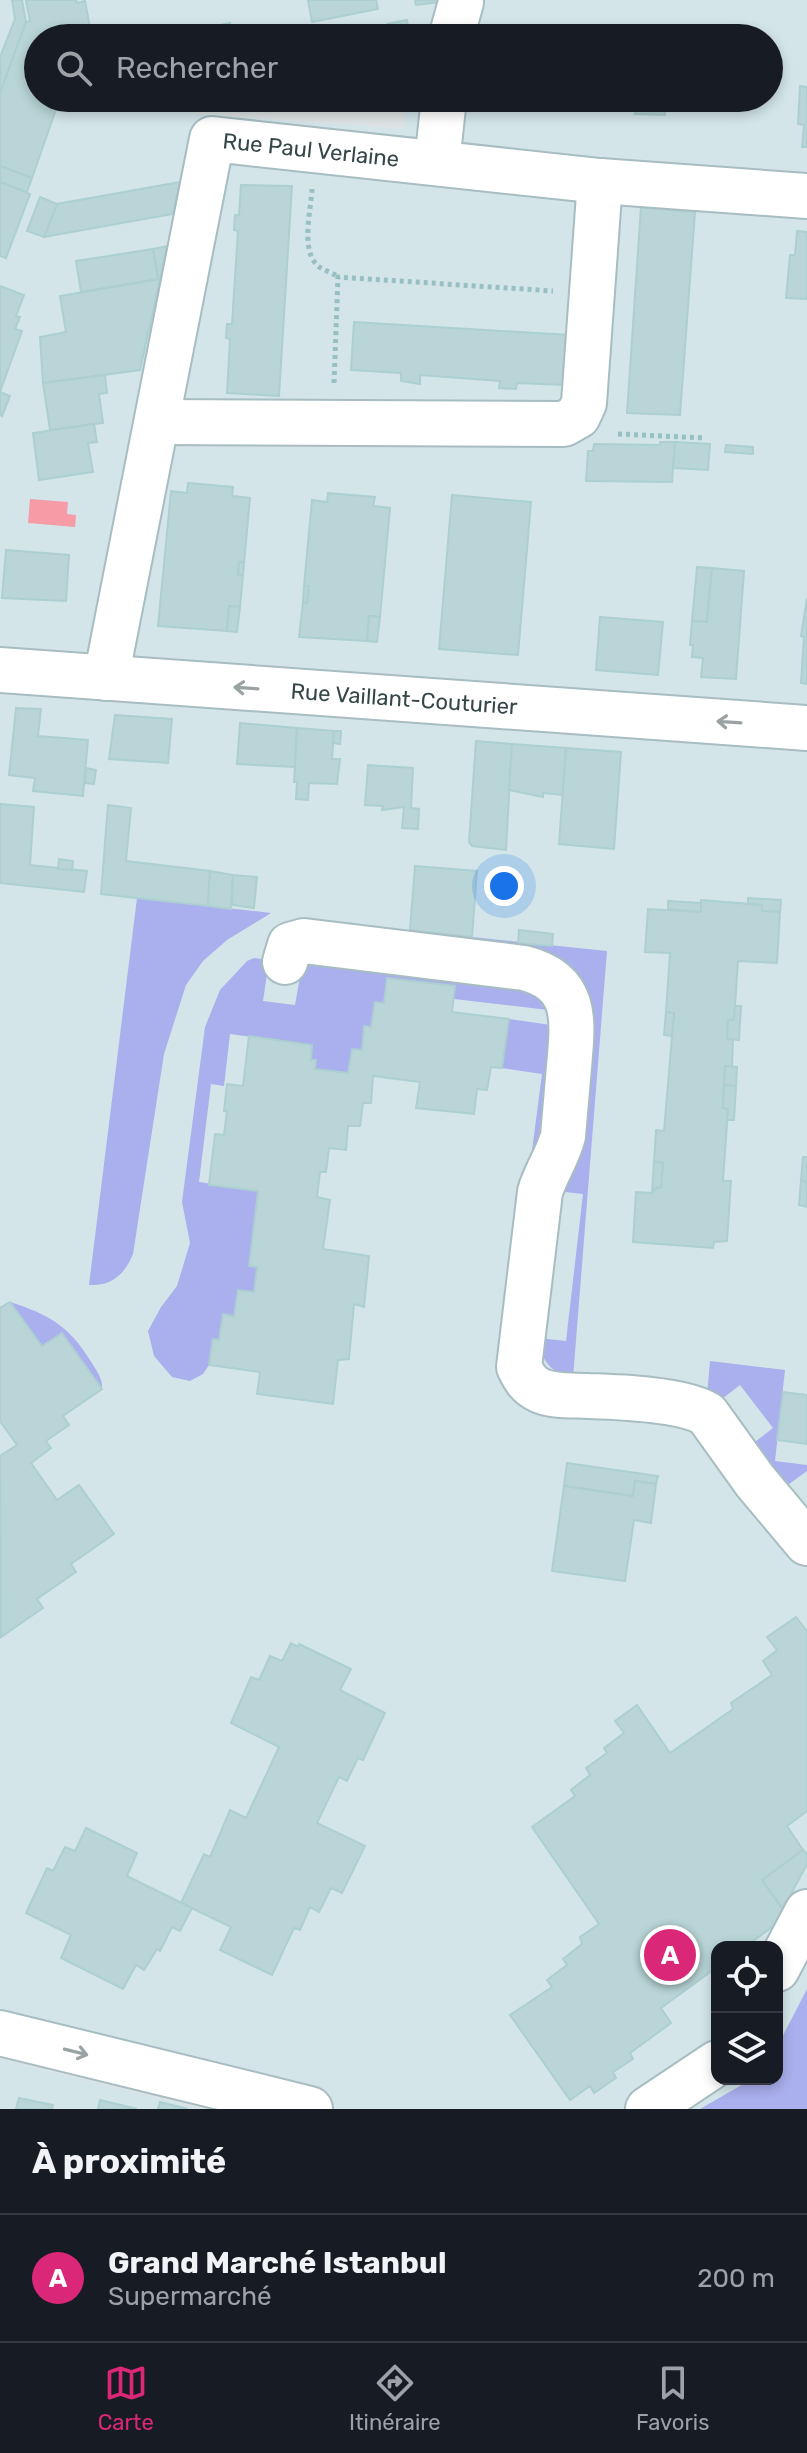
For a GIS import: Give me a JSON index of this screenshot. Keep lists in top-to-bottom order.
{
  "streets": {
    "street": ["Rue Paul Verlaine", "Rue Vaillant-Couturier"]
  },
  "crossings": [
    ["Rue Paul Verlaine", "Rue Vaillant-Couturier"]
  ],
  "one_way": ["Rue Vaillant-Couturier"],
  "page": {
    "search": "Rechercher",
    "pins": "A",
    "heading": "À proximité",
    "list": [
      {
        "mark": "A",
        "name": "Grand Marché Istanbul",
        "note": "Supermarché",
        "value": "200 m"
      }
    ],
    "nav": ["Carte", "Itinéraire", "Favoris"]
  }
}
